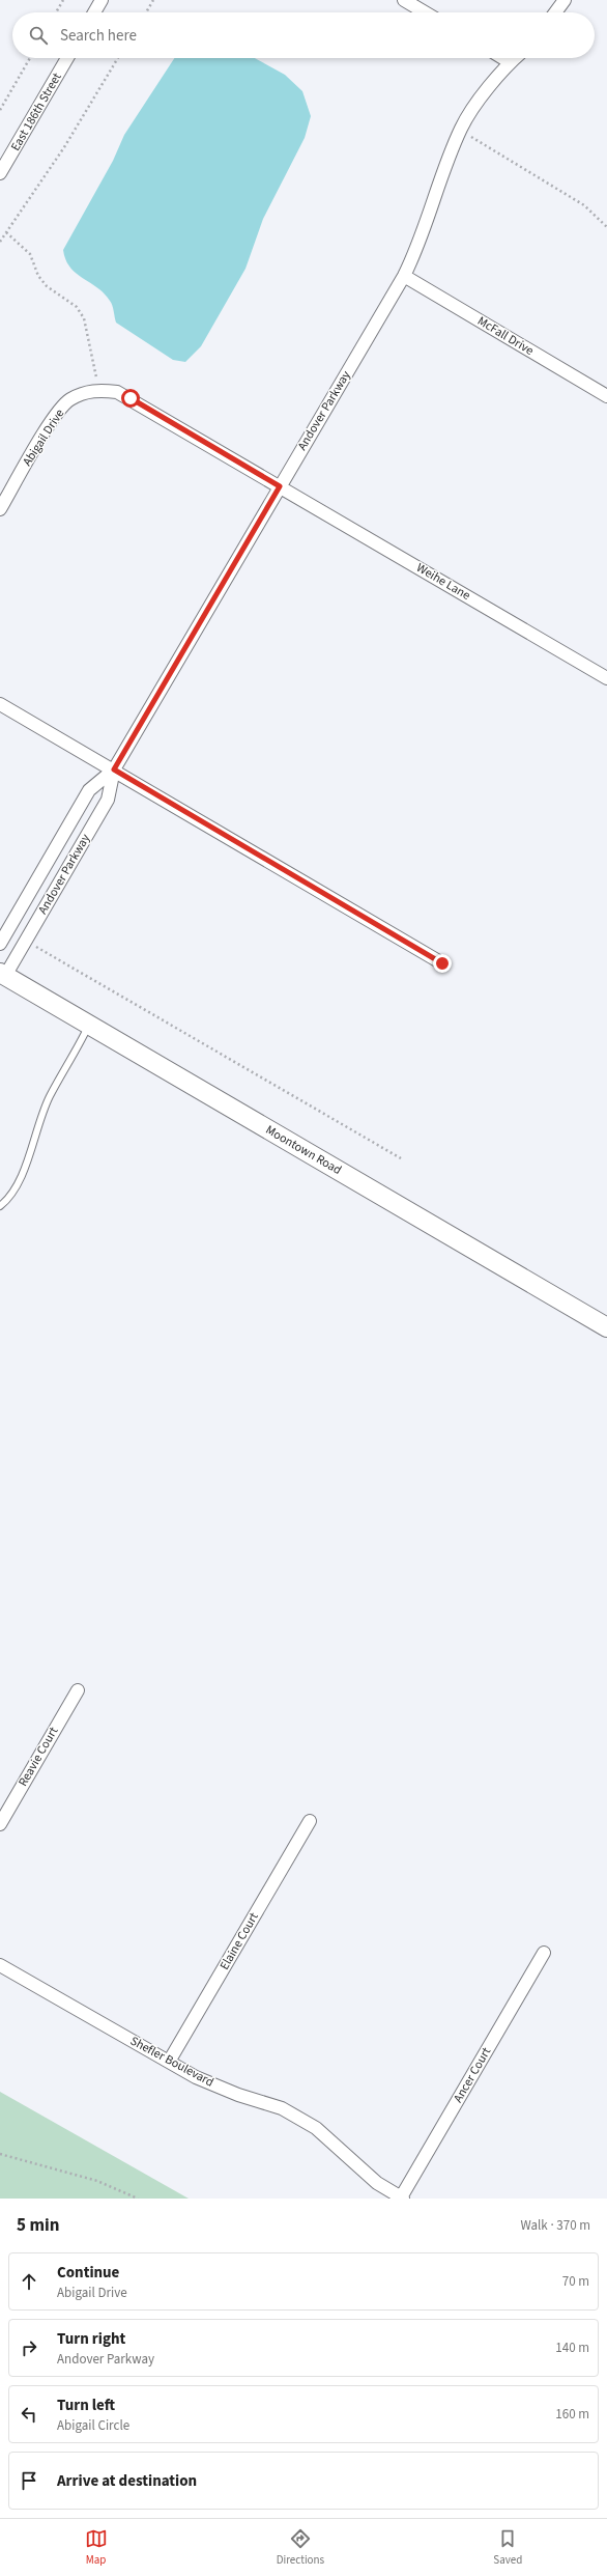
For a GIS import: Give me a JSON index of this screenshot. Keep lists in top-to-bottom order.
{
  "streets": {
    "street": [
      "East 186th Street",
      "McFall Drive",
      "Andover Parkway",
      "Abigail Drive",
      "Weihe Lane",
      "Moontown Road",
      "Reavie Court",
      "Elaine Court",
      "Shefler Boulevard",
      "Ancer Court"
    ]
  },
  "crossings": [
    ["McFall Drive", "Andover Parkway"],
    ["Andover Parkway", "Abigail Drive"],
    ["Andover Parkway", "Weihe Lane"],
    ["Andover Parkway", "Moontown Road"],
    ["Abigail Drive", "Weihe Lane"],
    ["Elaine Court", "Shefler Boulevard"],
    ["Shefler Boulevard", "Ancer Court"]
  ],
  "page": {
    "search": "Search here",
    "heading": ["5 min", "Walk · 370 m"],
    "list": [
      ["Continue", "Abigail Drive", "70 m"],
      ["Turn right", "Andover Parkway", "140 m"],
      ["Turn left", "Abigail Circle", "160 m"],
      "Arrive at destination"
    ],
    "nav": ["Map", "Directions", "Saved"]
  }
}
